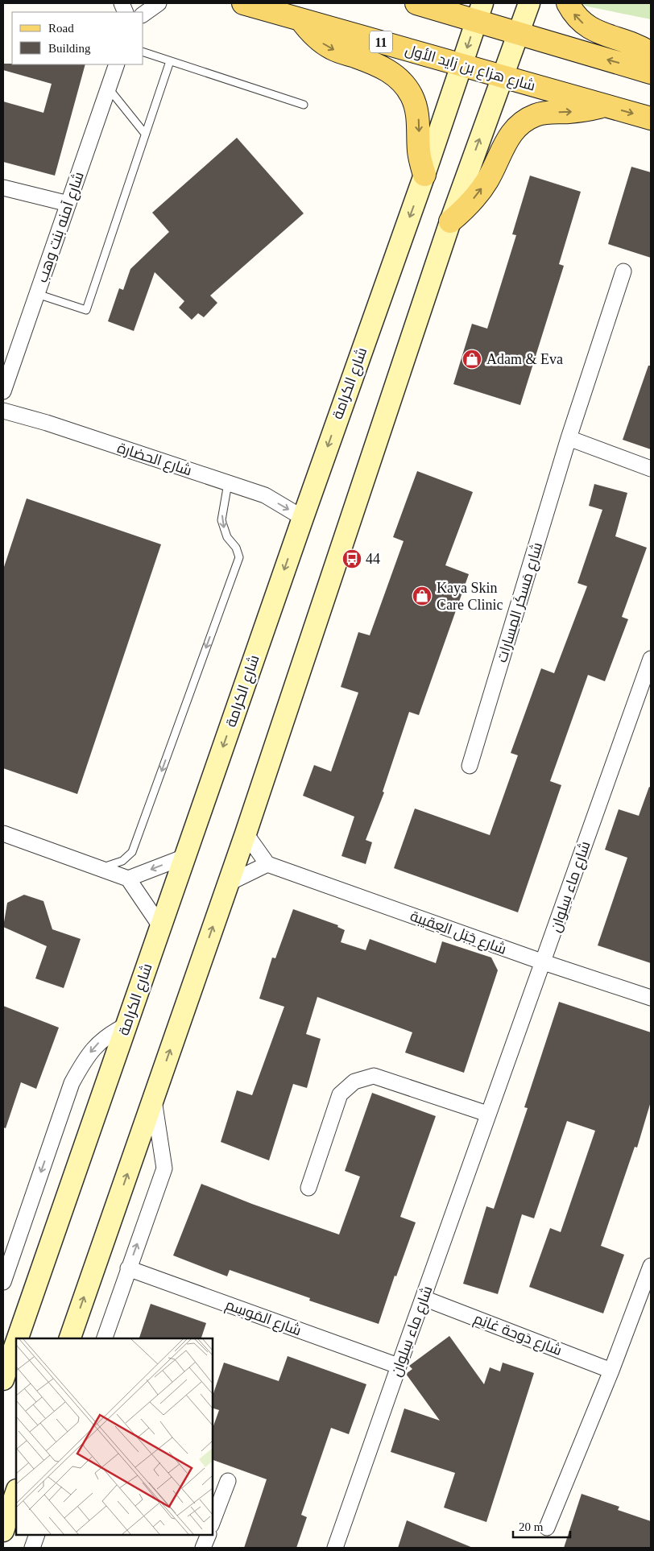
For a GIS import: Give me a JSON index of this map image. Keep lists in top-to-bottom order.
{
  "streets": {
    "main road": ["11", "شارع هزاع بن زايد الأول", "شارع الكرامة"],
    "street": [
      "شارع آمنه بنت وهب",
      "شارع الحضارة",
      "شارع مَسكَر المِسارات",
      "شارع ماء سِلوان",
      "شارع جَبَل العِقيبة",
      "شارع المَوسِم",
      "شارع دَوحة غانِم"
    ]
  },
  "crossings": [
    ["شارع هزاع بن زايد الأول", "شارع الكرامة"],
    ["شارع الكرامة", "شارع الحضارة"],
    ["شارع ماء سِلوان", "شارع جَبَل العِقيبة"],
    ["شارع ماء سِلوان", "شارع المَوسِم"],
    ["شارع ماء سِلوان", "شارع دَوحة غانِم"]
  ],
  "places": {
    "shop": ["Adam & Eva", "Kaya Skin Care Clinic"],
    "bus stop": ["44"]
  },
  "legend": ["Road", "Building"],
  "scale_bar": "20 m"
}
